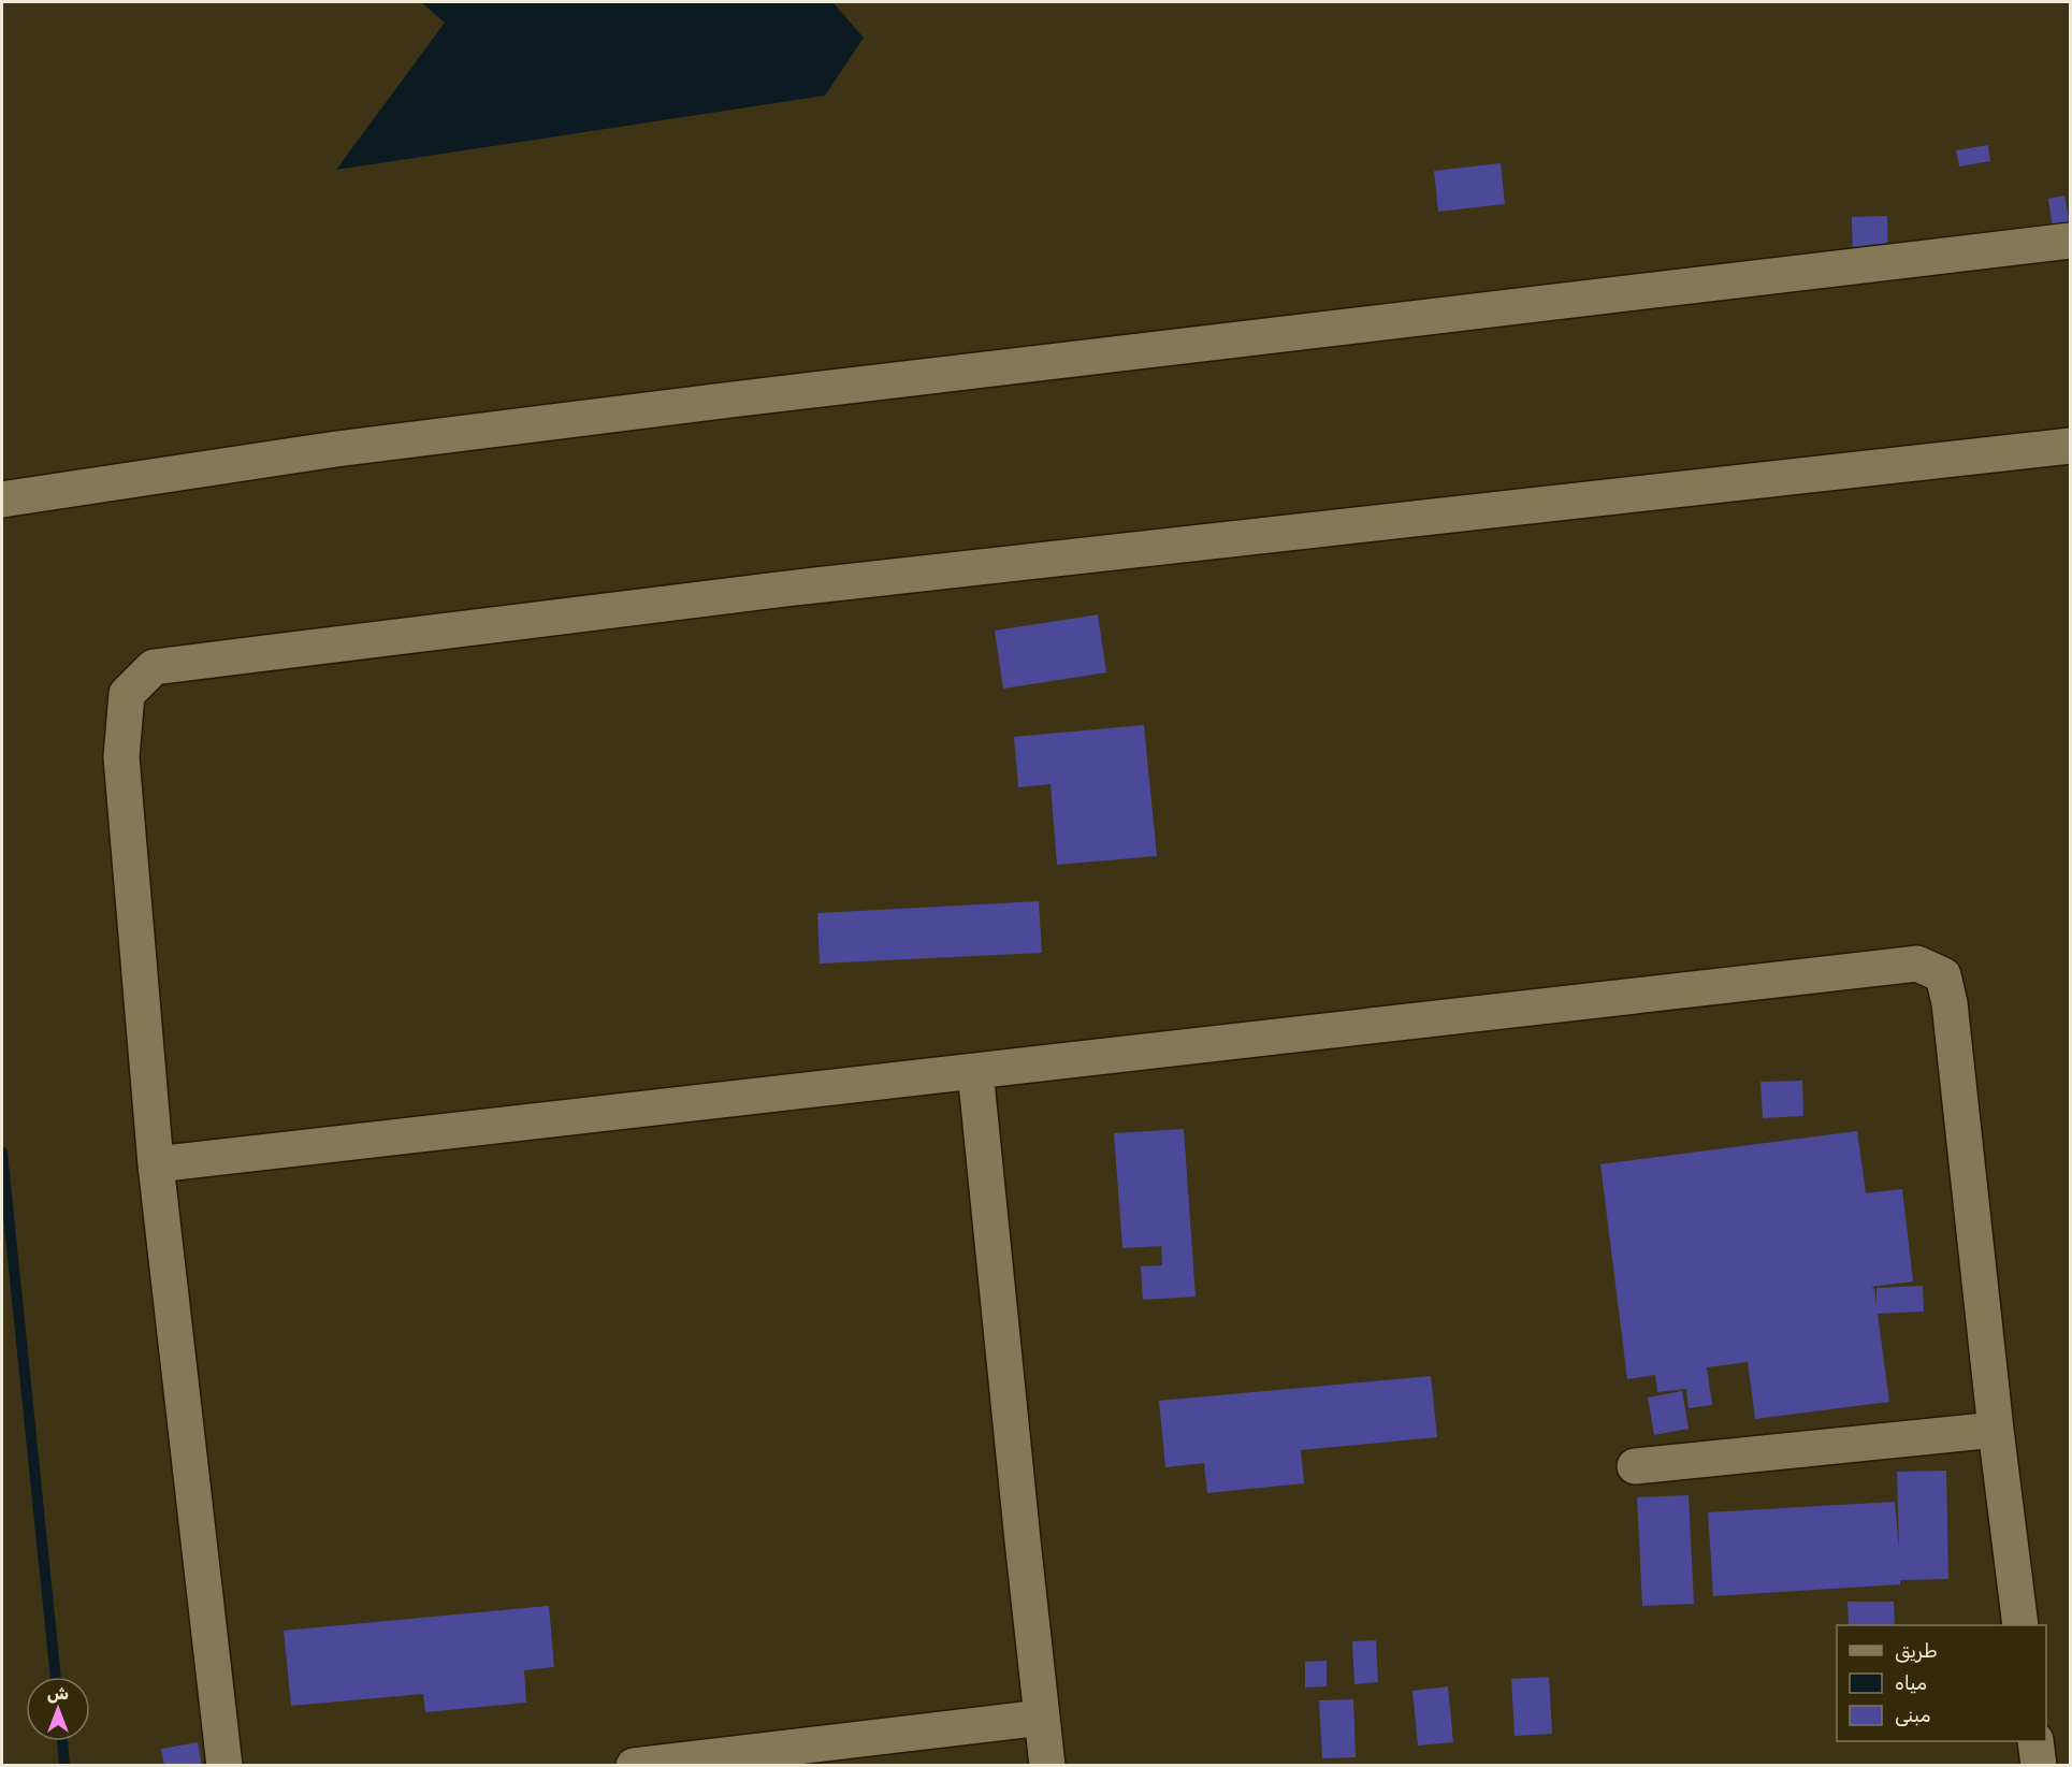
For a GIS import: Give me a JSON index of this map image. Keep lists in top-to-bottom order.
{
  "legend": ["طريق", "مياه", "مبنى"],
  "north": "top"
}
